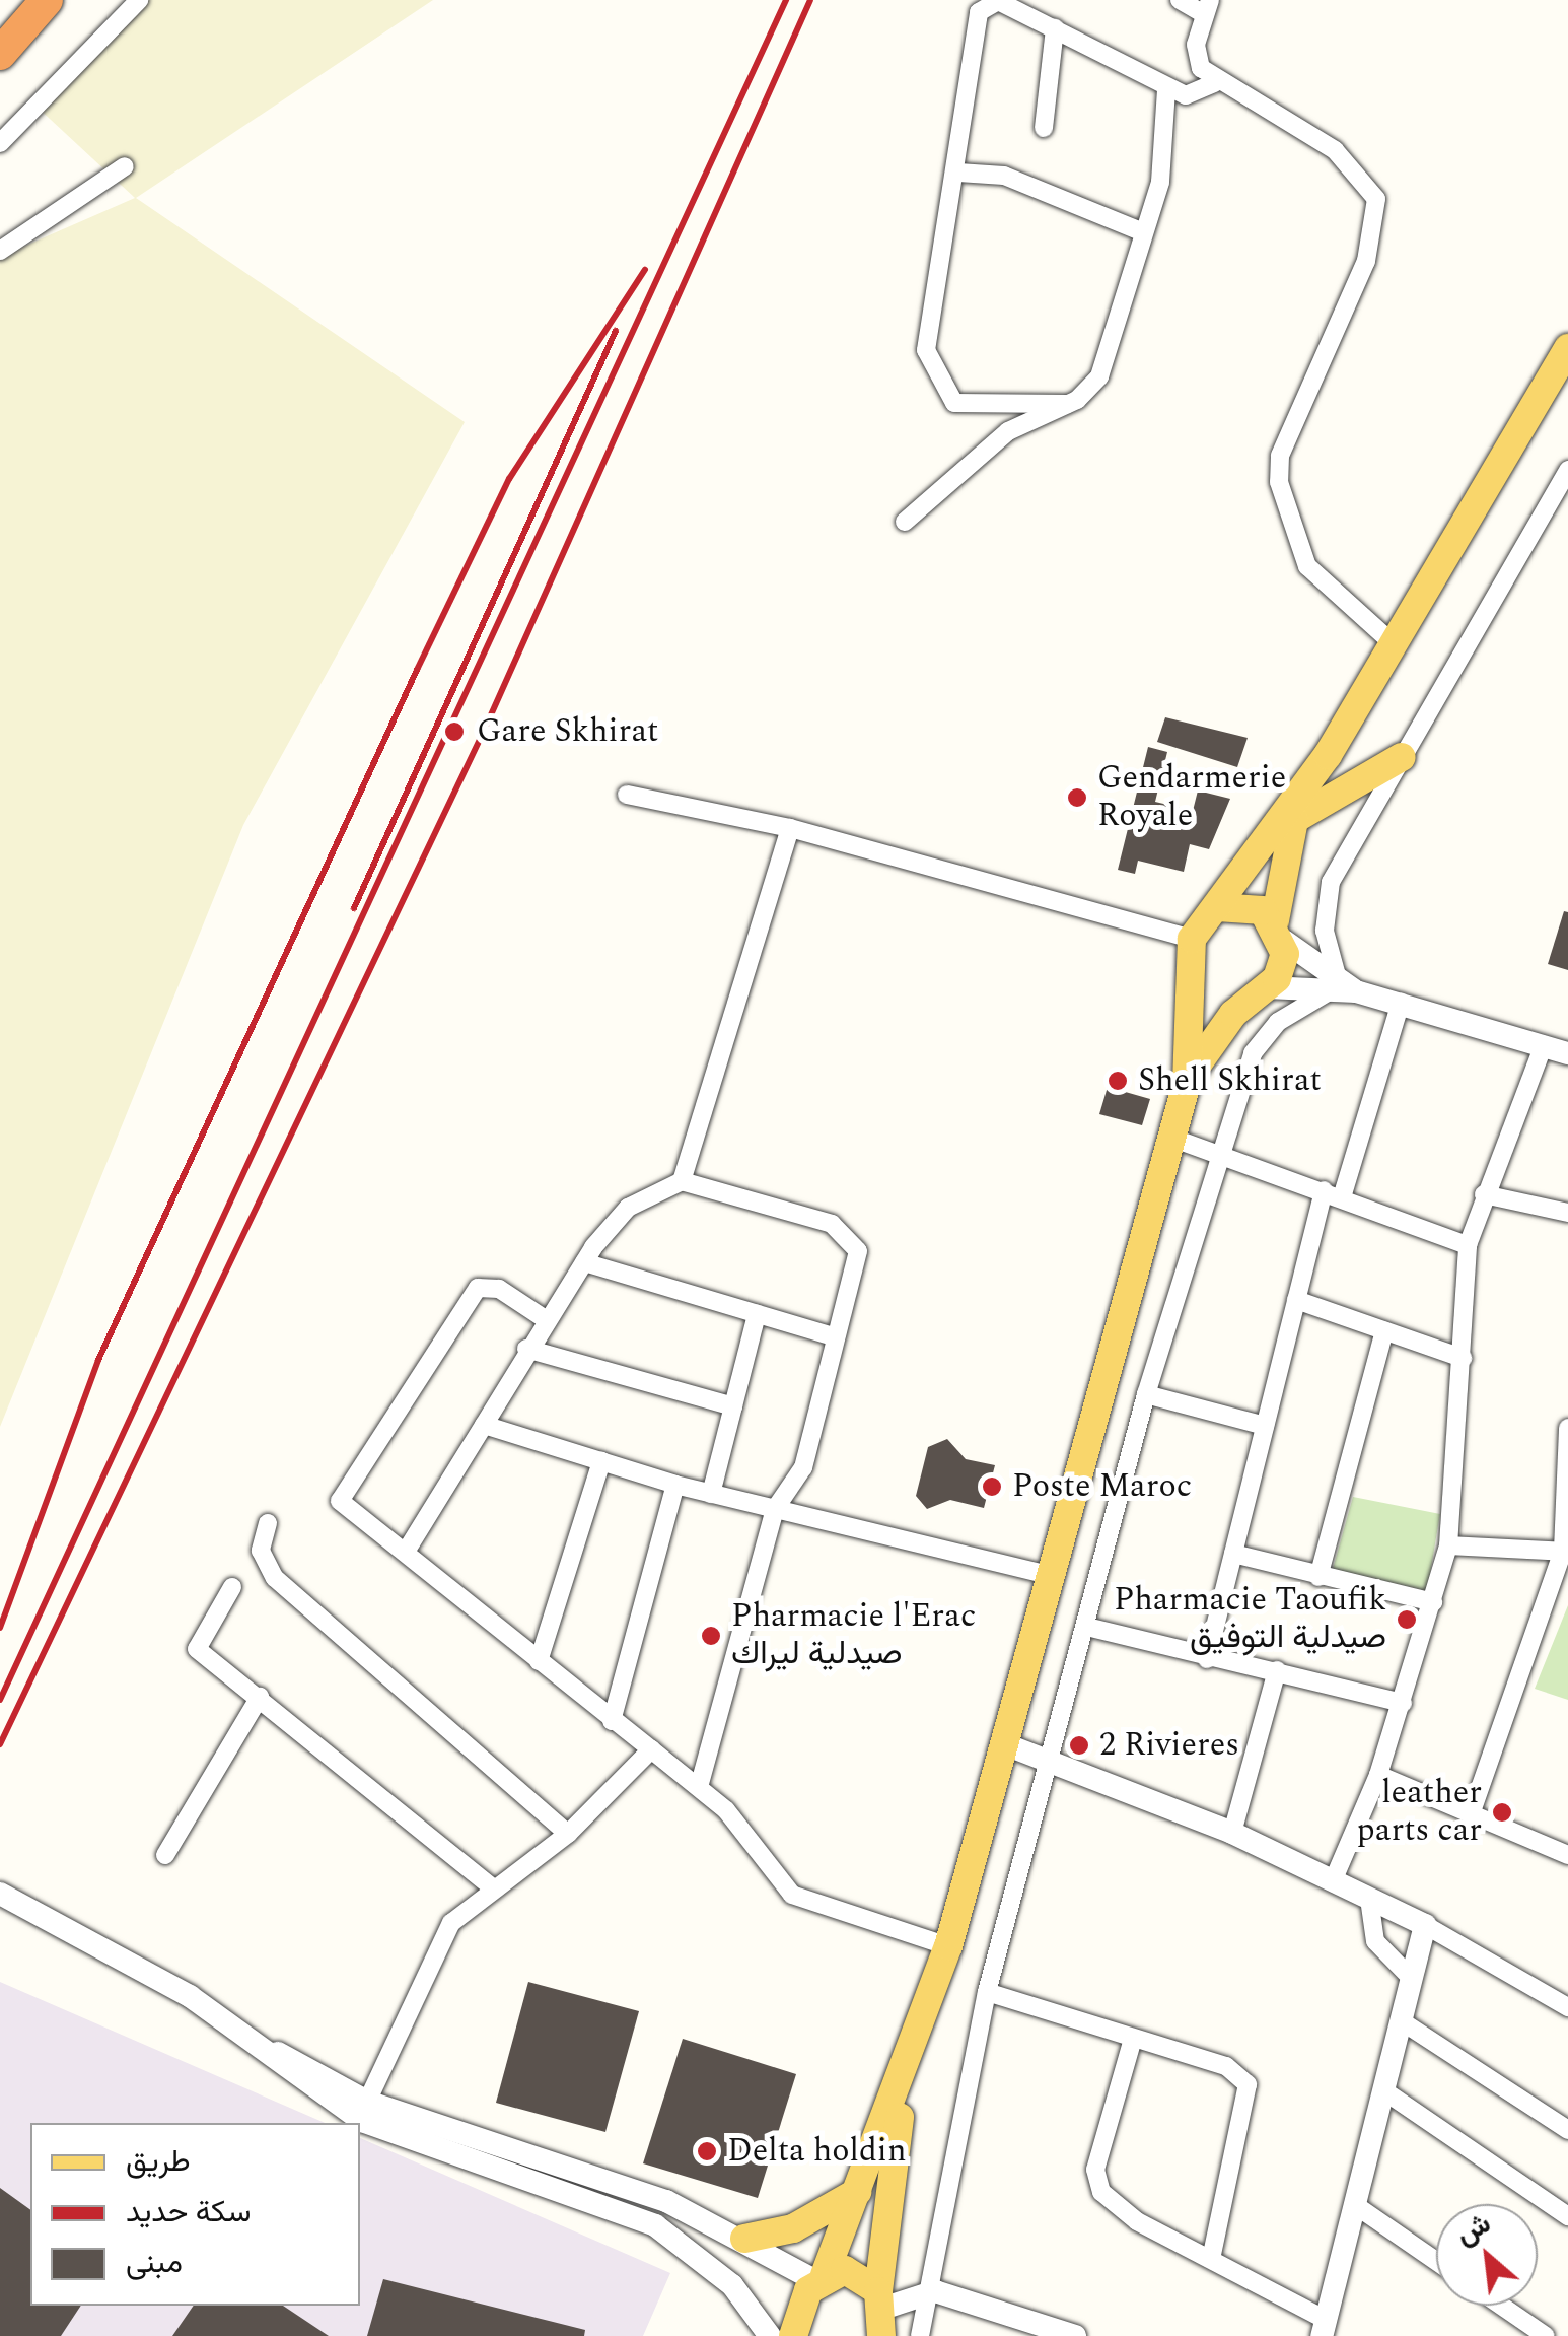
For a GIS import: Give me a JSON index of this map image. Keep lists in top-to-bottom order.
{
  "places": [
    "Gare Skhirat",
    "Gendarmerie Royale",
    "Shell Skhirat",
    "Poste Maroc",
    "Pharmacie Taoufik صيدلية التوفيق",
    "Pharmacie l'Erac صيدلية ليراك",
    "2 Rivieres",
    "leather parts car",
    "Delta holdin"
  ],
  "legend": ["طريق", "سكة حديد", "مبنى"],
  "north": "top left"
}
